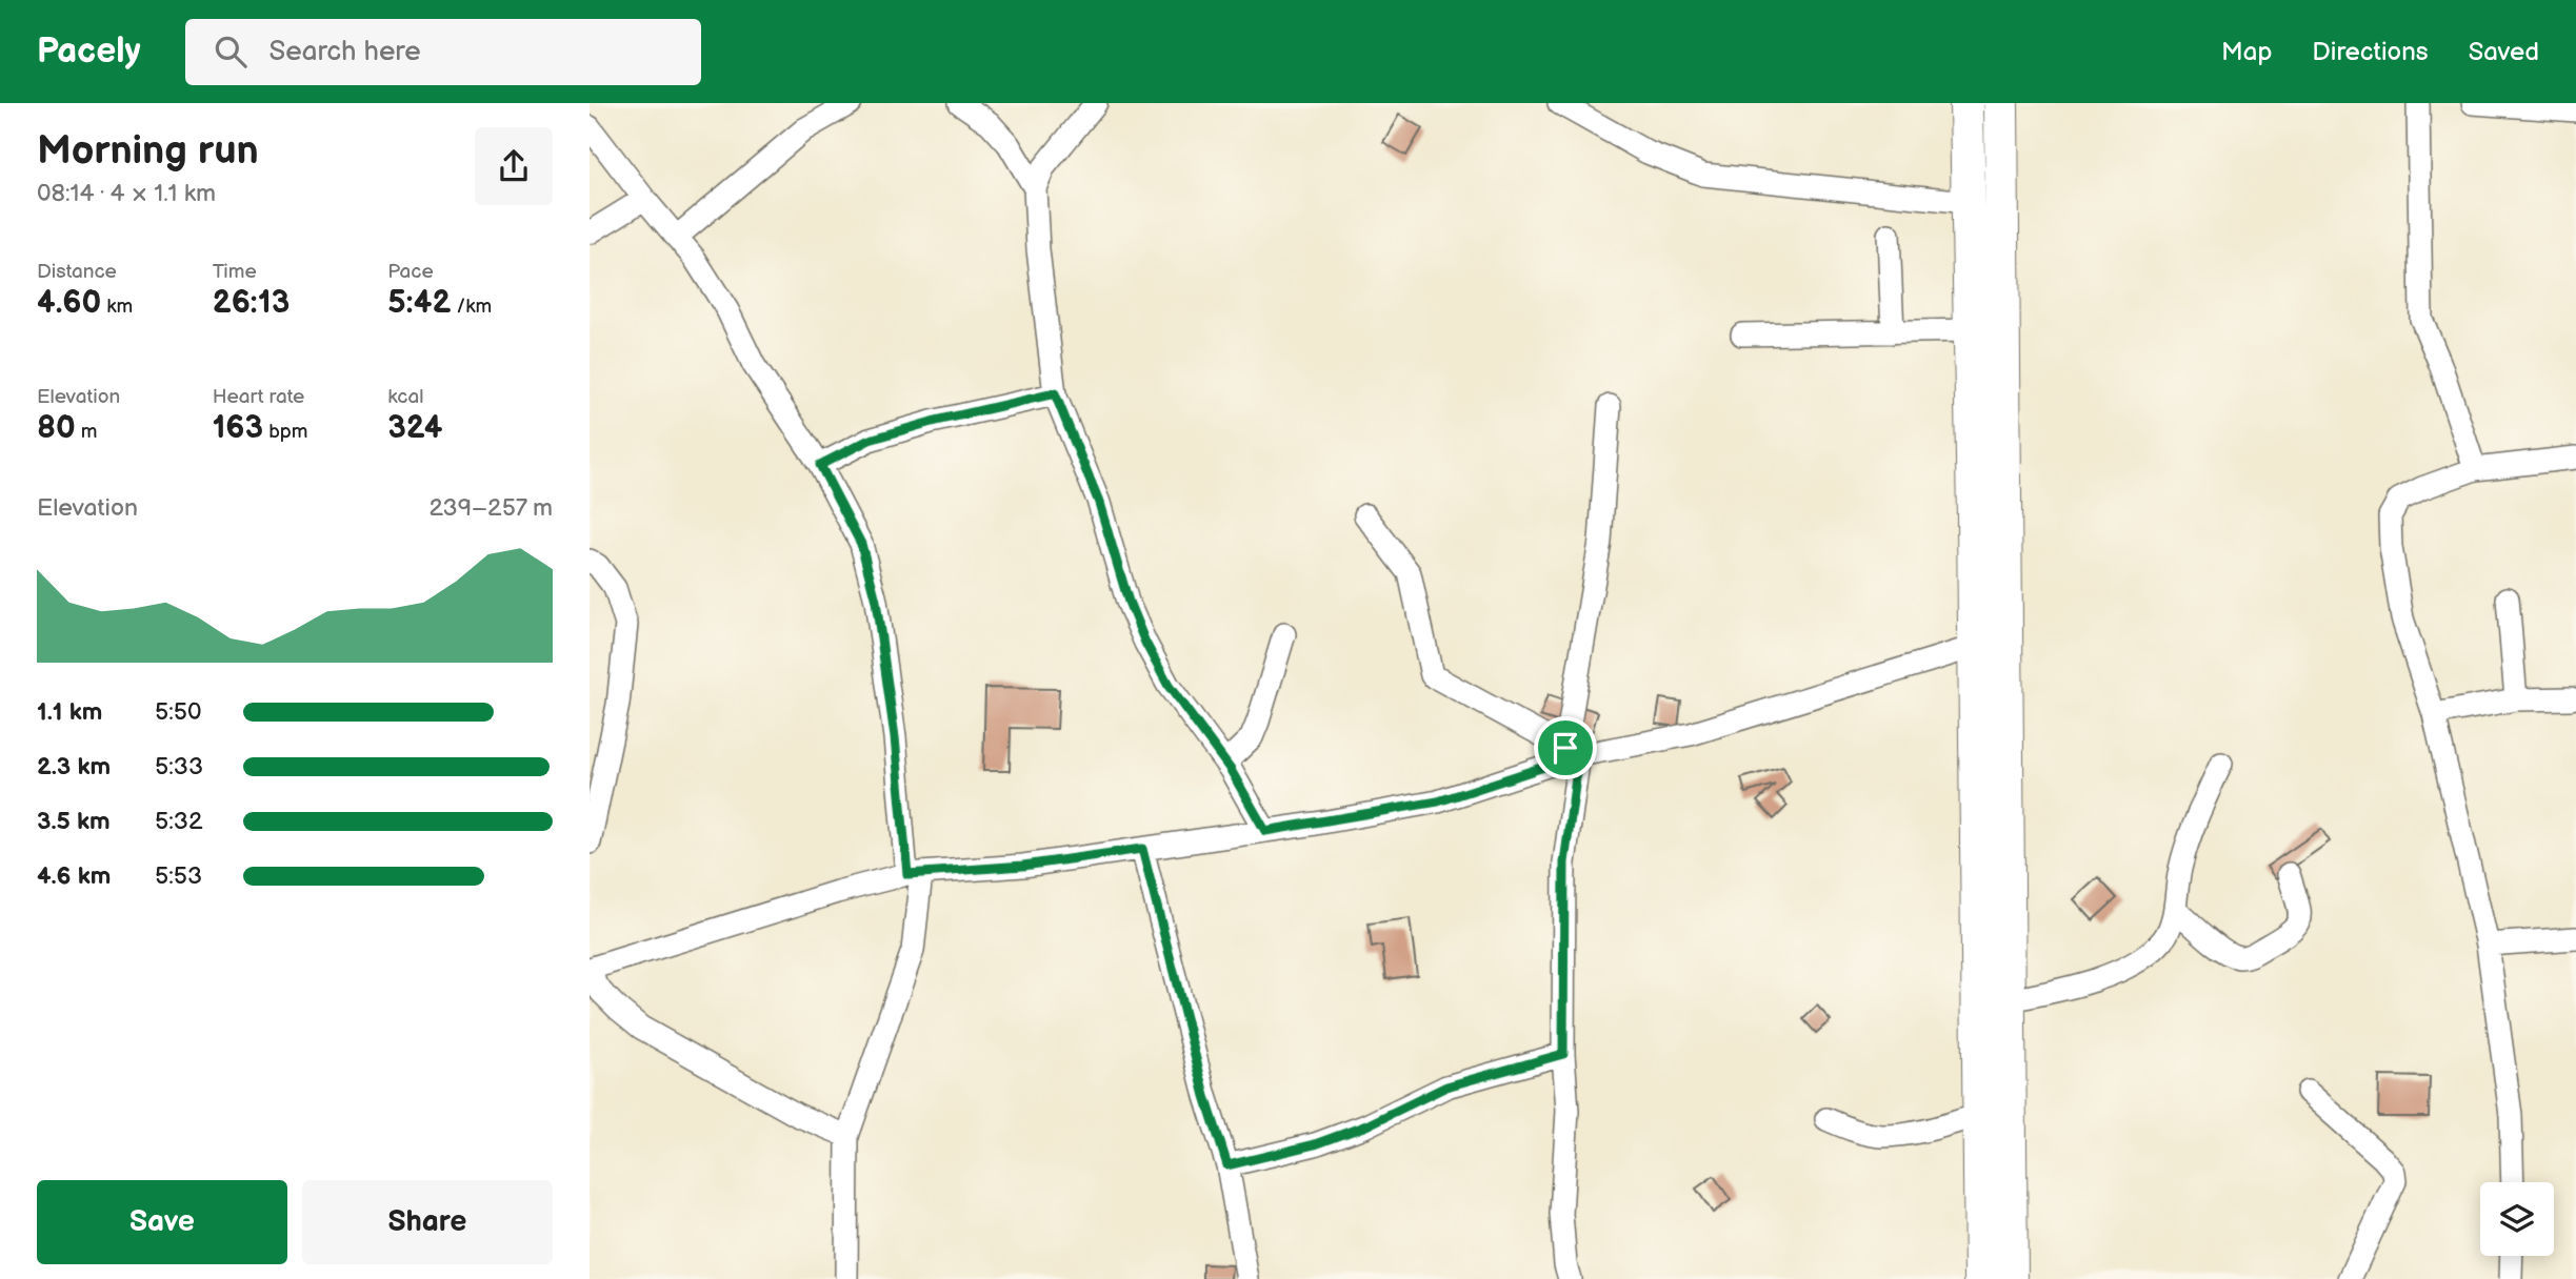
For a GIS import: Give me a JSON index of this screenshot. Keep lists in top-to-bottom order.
{
  "page": {
    "header": "Pacely",
    "search": "Search here",
    "nav": ["Map", "Directions", "Saved"],
    "heading": ["Morning run", "08:14 · 4 × 1.1 km"],
    "stats": [
      ["Distance", "4.60 km"],
      ["Time", "26:13"],
      ["Pace", "5:42 /km"],
      ["Elevation", "80 m"],
      ["Heart rate", "163 bpm"],
      ["kcal", "324"]
    ],
    "chart": ["Elevation", "239–257 m"],
    "list": [
      {
        "name": "1.1 km",
        "note": "5:50"
      },
      {
        "name": "2.3 km",
        "note": "5:33"
      },
      {
        "name": "3.5 km",
        "note": "5:32"
      },
      {
        "name": "4.6 km",
        "note": "5:53"
      }
    ],
    "buttons": ["Save", "Share"]
  }
}
